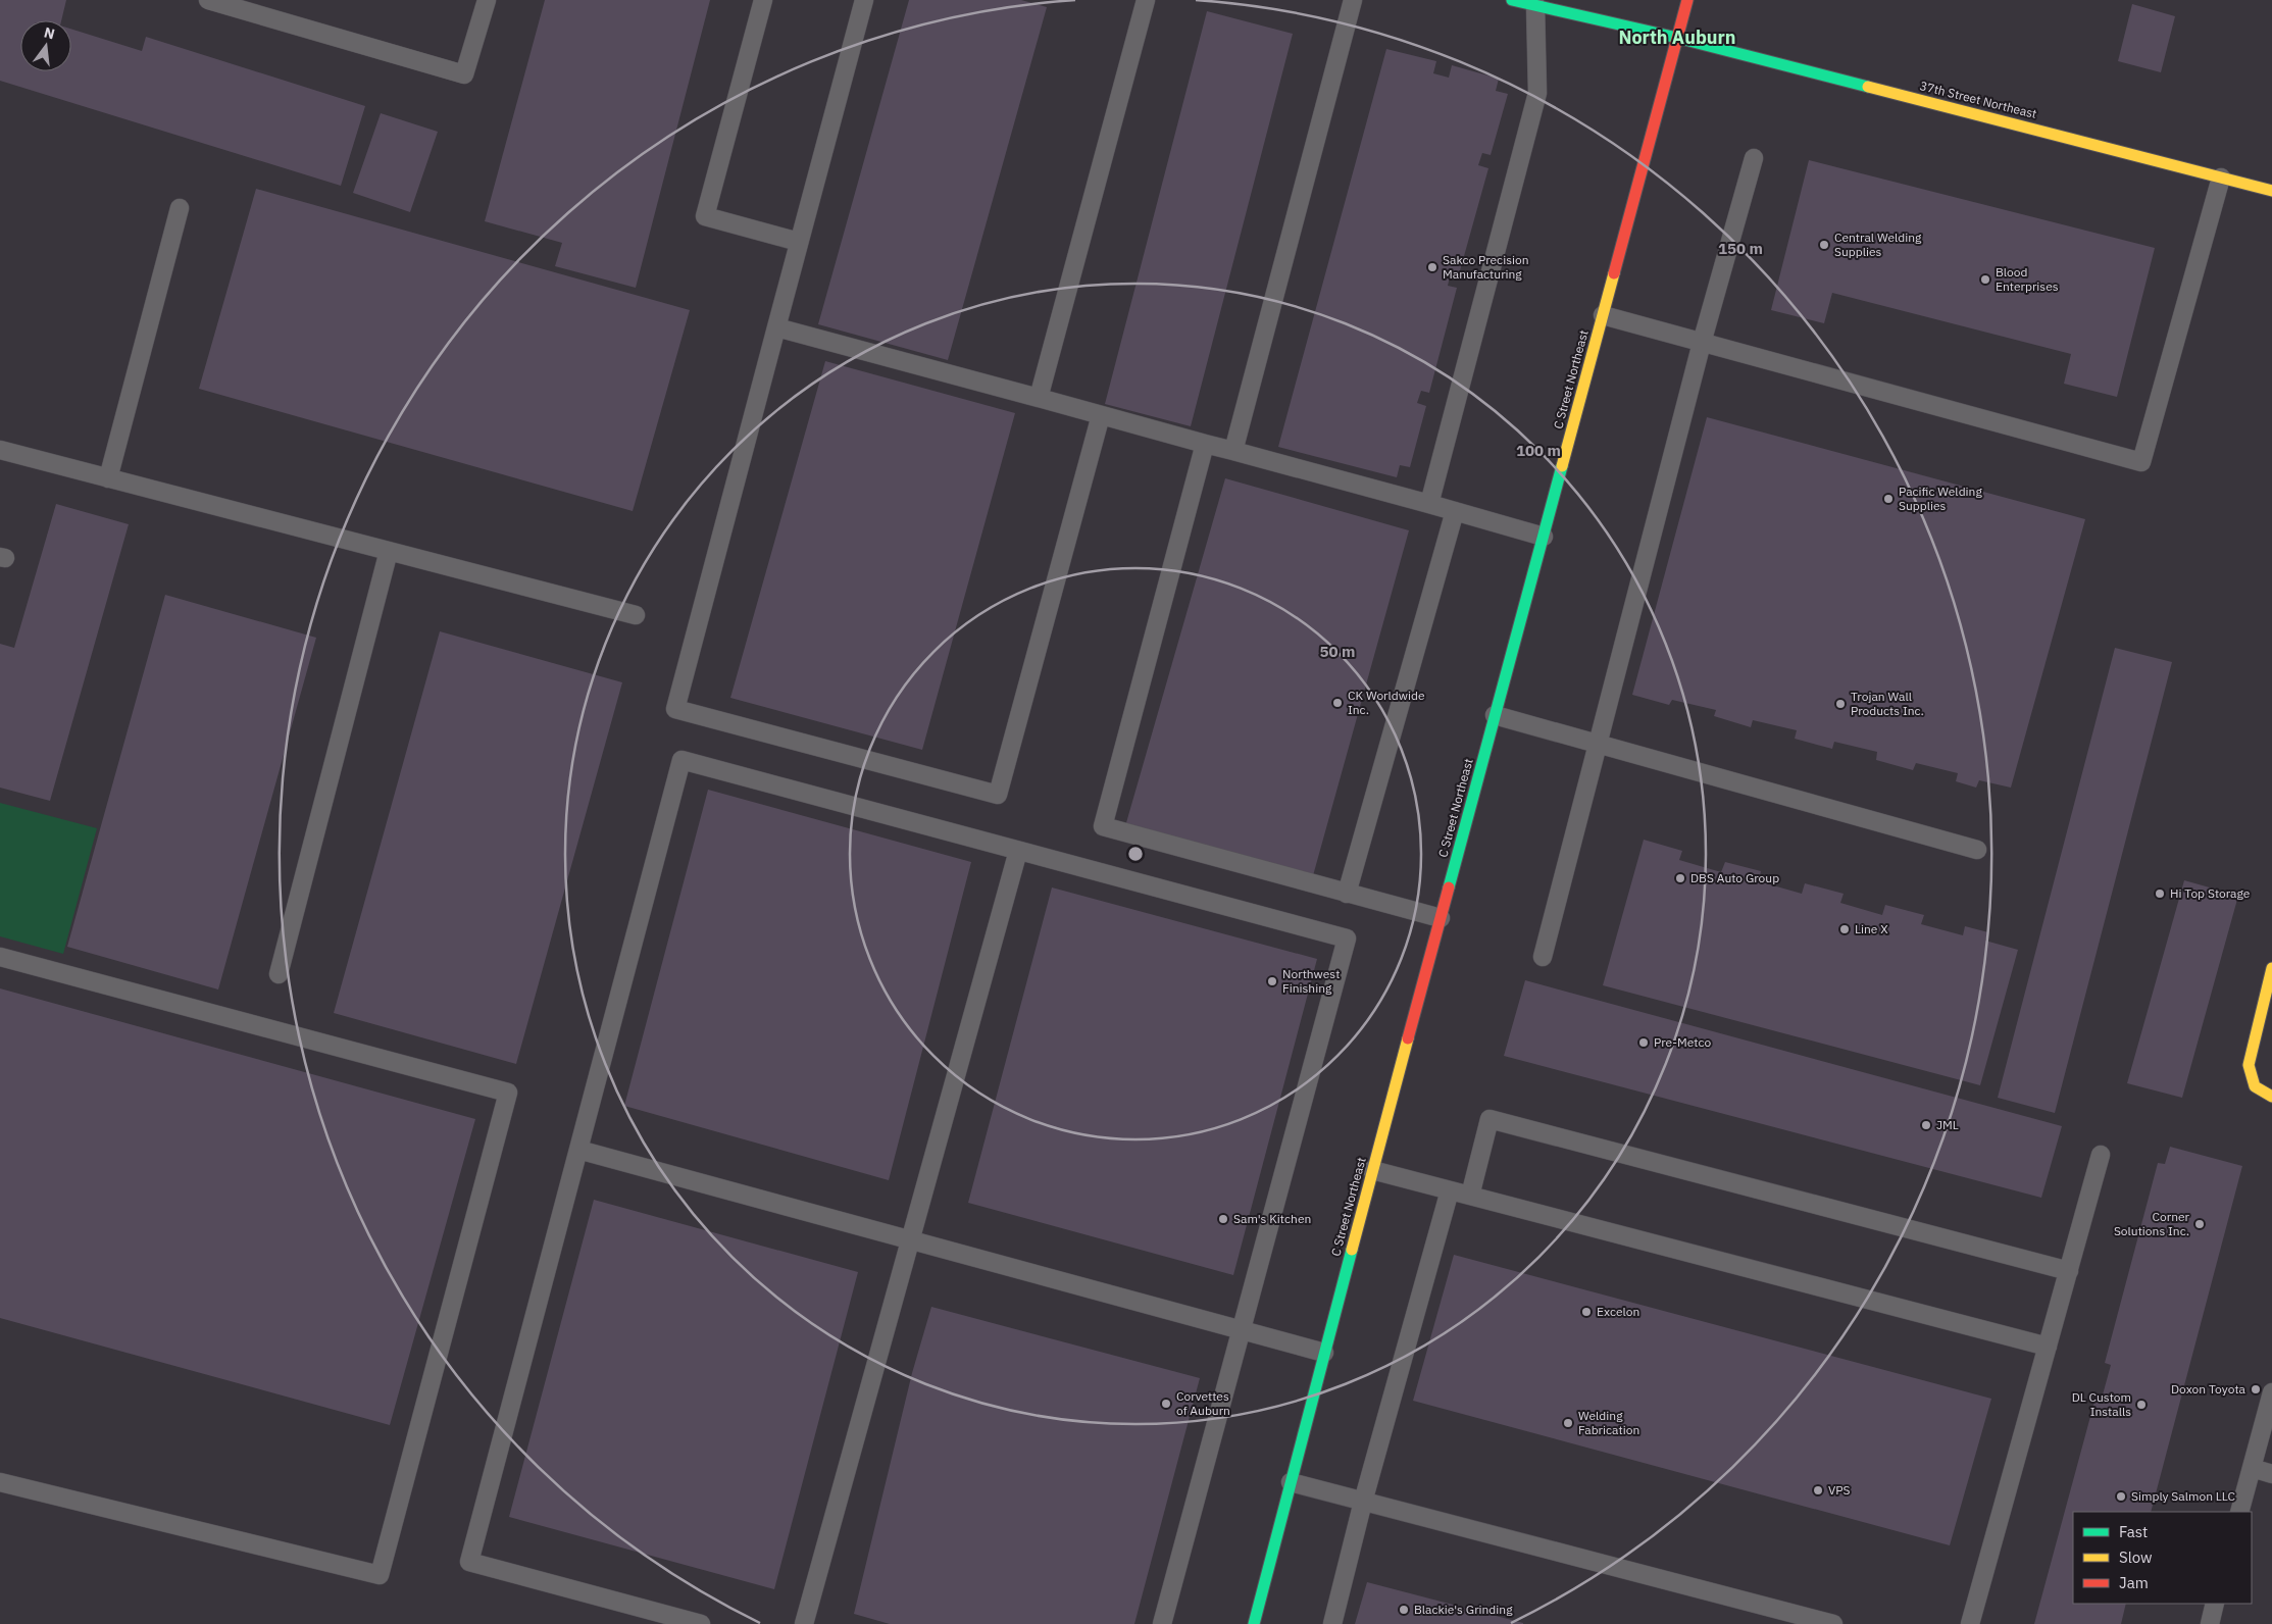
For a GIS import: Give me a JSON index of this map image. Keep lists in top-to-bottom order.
{
  "streets": {
    "street": ["37th Street Northeast", "C Street Northeast"]
  },
  "crossings": [
    ["37th Street Northeast", "C Street Northeast"]
  ],
  "districts": ["North Auburn"],
  "places": [
    "Central Welding Supplies",
    "Sakco Precision Manufacturing",
    "Blood Enterprises",
    "Pacific Welding Supplies",
    "CK Worldwide Inc.",
    "Trojan Wall Products Inc.",
    "DBS Auto Group",
    "Hi Top Storage",
    "Line X",
    "Northwest Finishing",
    "Pre-Metco",
    "JML",
    "Sam's Kitchen",
    "Corner Solutions Inc.",
    "Excelon",
    "Doxon Toyota",
    "Corvettes of Auburn",
    "DL Custom Installs",
    "Welding Fabrication",
    "VPS",
    "Simply Salmon LLC",
    "Blackie's Grinding"
  ],
  "legend": ["Fast", "Slow", "Jam"],
  "north": "top",
  "rings": ["150 m", "100 m", "50 m"]
}
